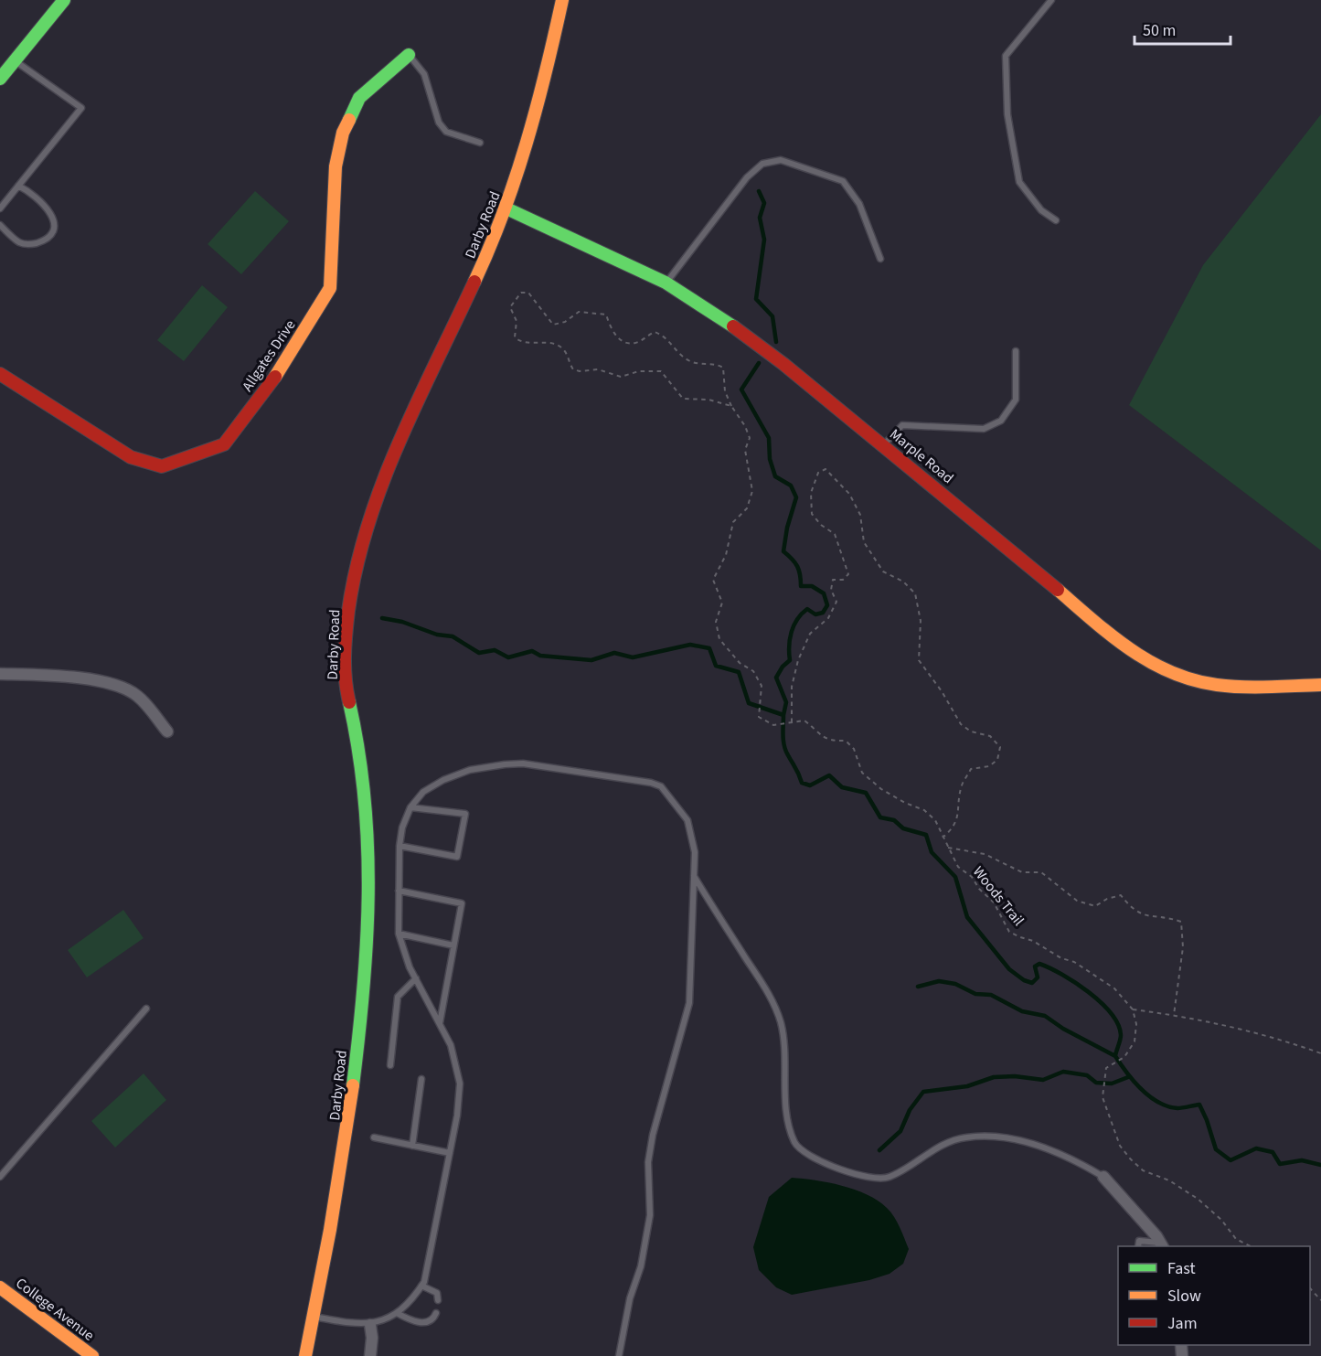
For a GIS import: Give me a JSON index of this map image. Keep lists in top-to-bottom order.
{
  "streets": {
    "street": [
      "Darby Road",
      "Allgates Drive",
      "Marple Road",
      "College Avenue"
    ],
    "path": ["Woods Trail"]
  },
  "crossings": [
    ["Darby Road", "Marple Road"]
  ],
  "legend": ["Fast", "Slow", "Jam"],
  "scale_bar": "50 m"
}
